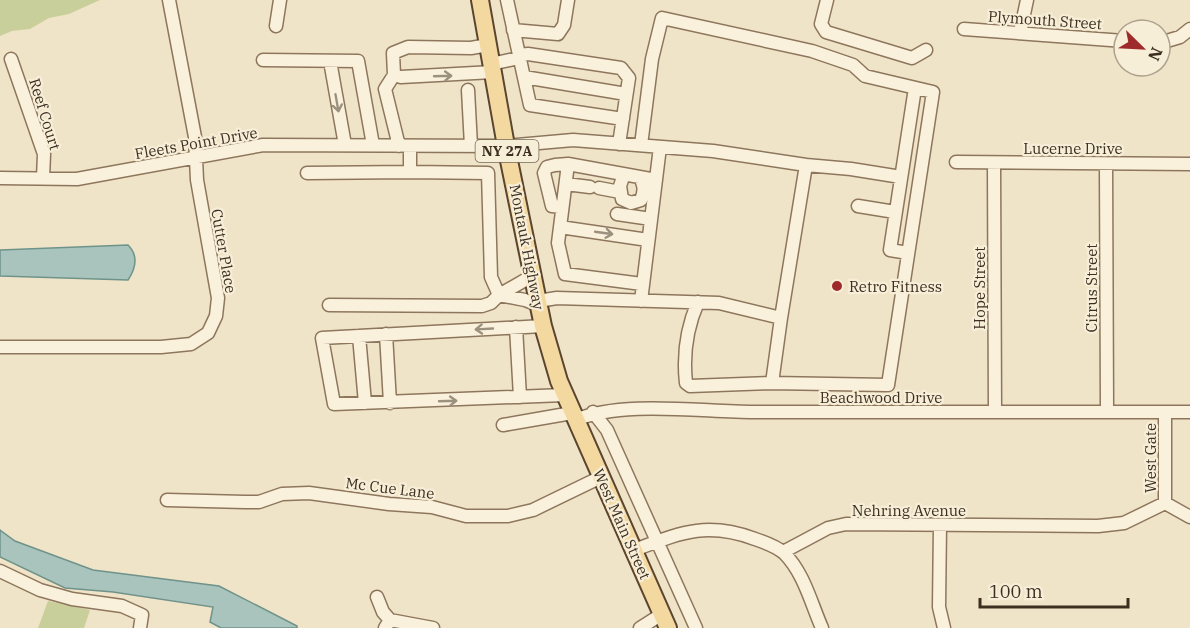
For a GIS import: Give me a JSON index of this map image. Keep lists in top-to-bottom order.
{
  "streets": {
    "main road": ["NY 27A", "Montauk Highway", "West Main Street"],
    "street": [
      "Plymouth Street",
      "Reef Court",
      "Fleets Point Drive",
      "Lucerne Drive",
      "Cutter Place",
      "Hope Street",
      "Citrus Street",
      "Beachwood Drive",
      "West Gate",
      "Mc Cue Lane",
      "Nehring Avenue"
    ]
  },
  "crossings": [
    ["Reef Court", "Fleets Point Drive"],
    ["Fleets Point Drive", "Montauk Highway"],
    ["Fleets Point Drive", "Cutter Place"],
    ["Lucerne Drive", "Hope Street"],
    ["Lucerne Drive", "Citrus Street"],
    ["Montauk Highway", "Beachwood Drive"],
    ["Montauk Highway", "West Main Street"],
    ["Hope Street", "Beachwood Drive"],
    ["Citrus Street", "Beachwood Drive"],
    ["Beachwood Drive", "West Gate"],
    ["Beachwood Drive", "West Main Street"],
    ["West Gate", "Nehring Avenue"],
    ["Mc Cue Lane", "West Main Street"]
  ],
  "places": ["Retro Fitness"],
  "scale_bar": "100 m",
  "north": "bottom right"
}
